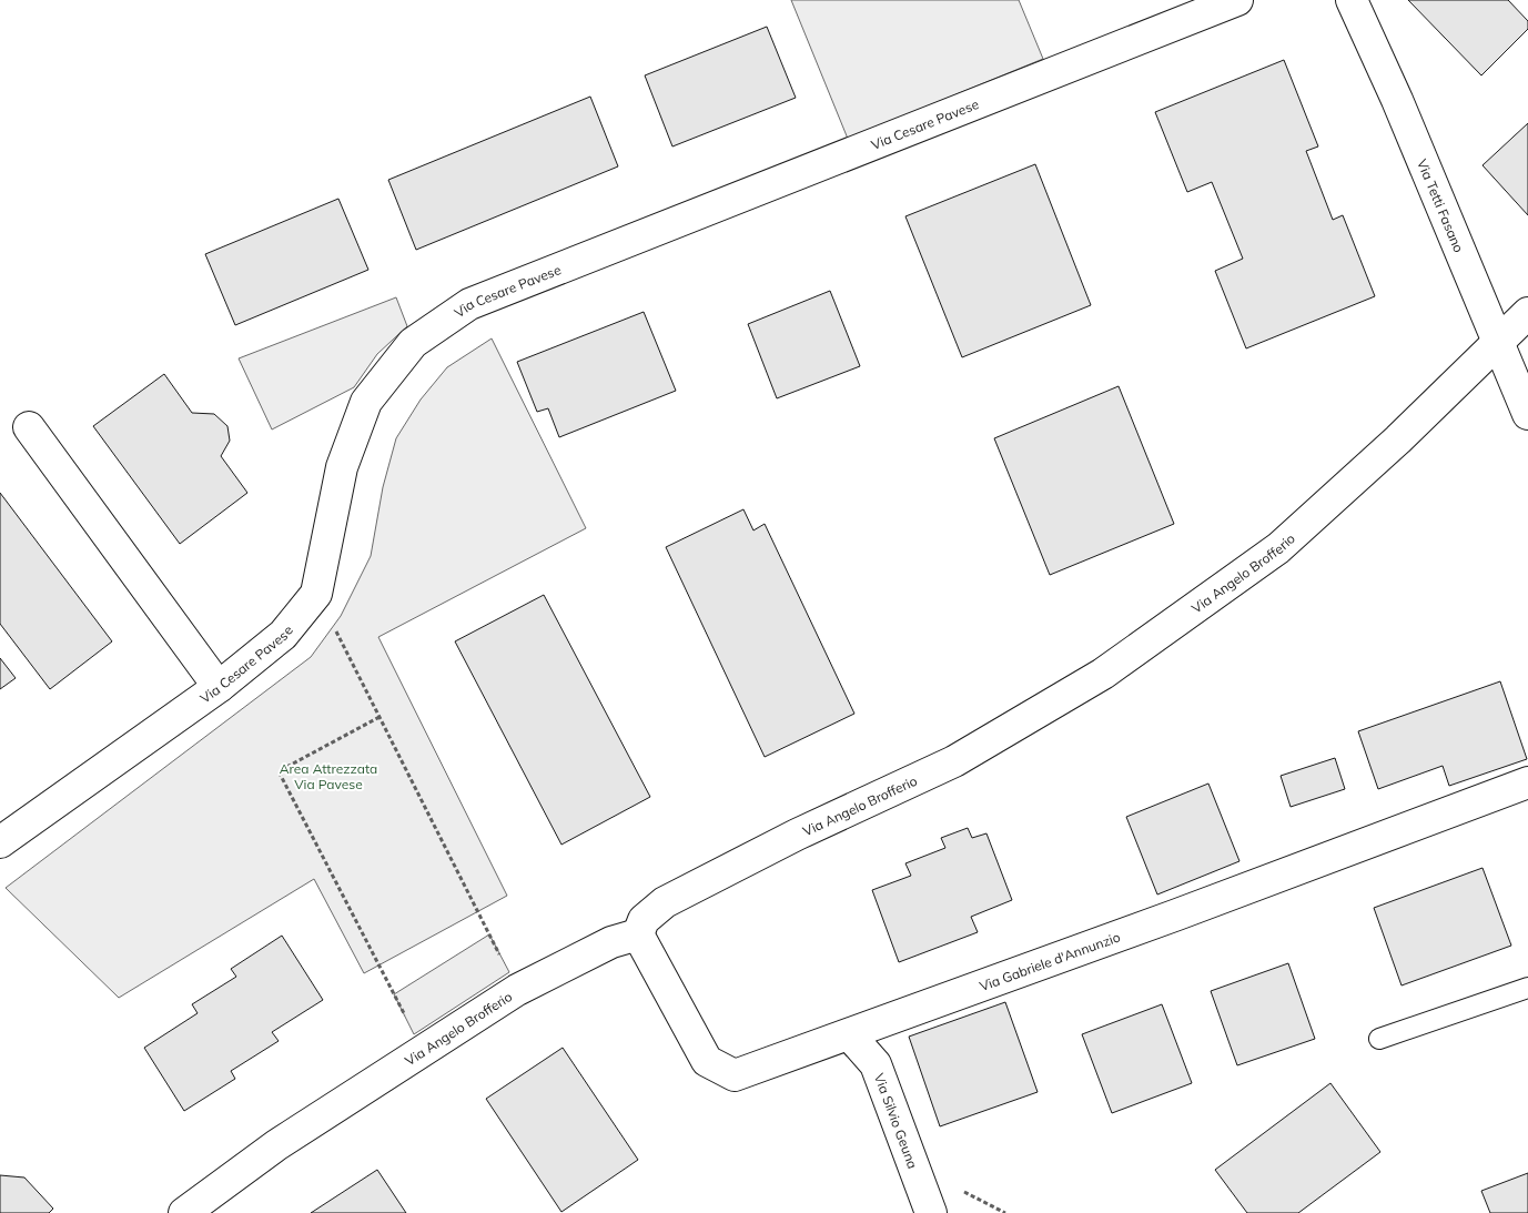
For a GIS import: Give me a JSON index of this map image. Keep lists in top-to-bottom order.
{
  "streets": {
    "street": [
      "Via Cesare Pavese",
      "Via Tetti Fasano",
      "Via Angelo Brofferio",
      "Via Gabriele d'Annunzio",
      "Via Silvio Geuna"
    ]
  },
  "crossings": [
    ["Via Tetti Fasano", "Via Angelo Brofferio"],
    ["Via Angelo Brofferio", "Via Gabriele d'Annunzio"],
    ["Via Gabriele d'Annunzio", "Via Silvio Geuna"]
  ],
  "parks": ["Area Attrezzata Via Pavese"]
}
